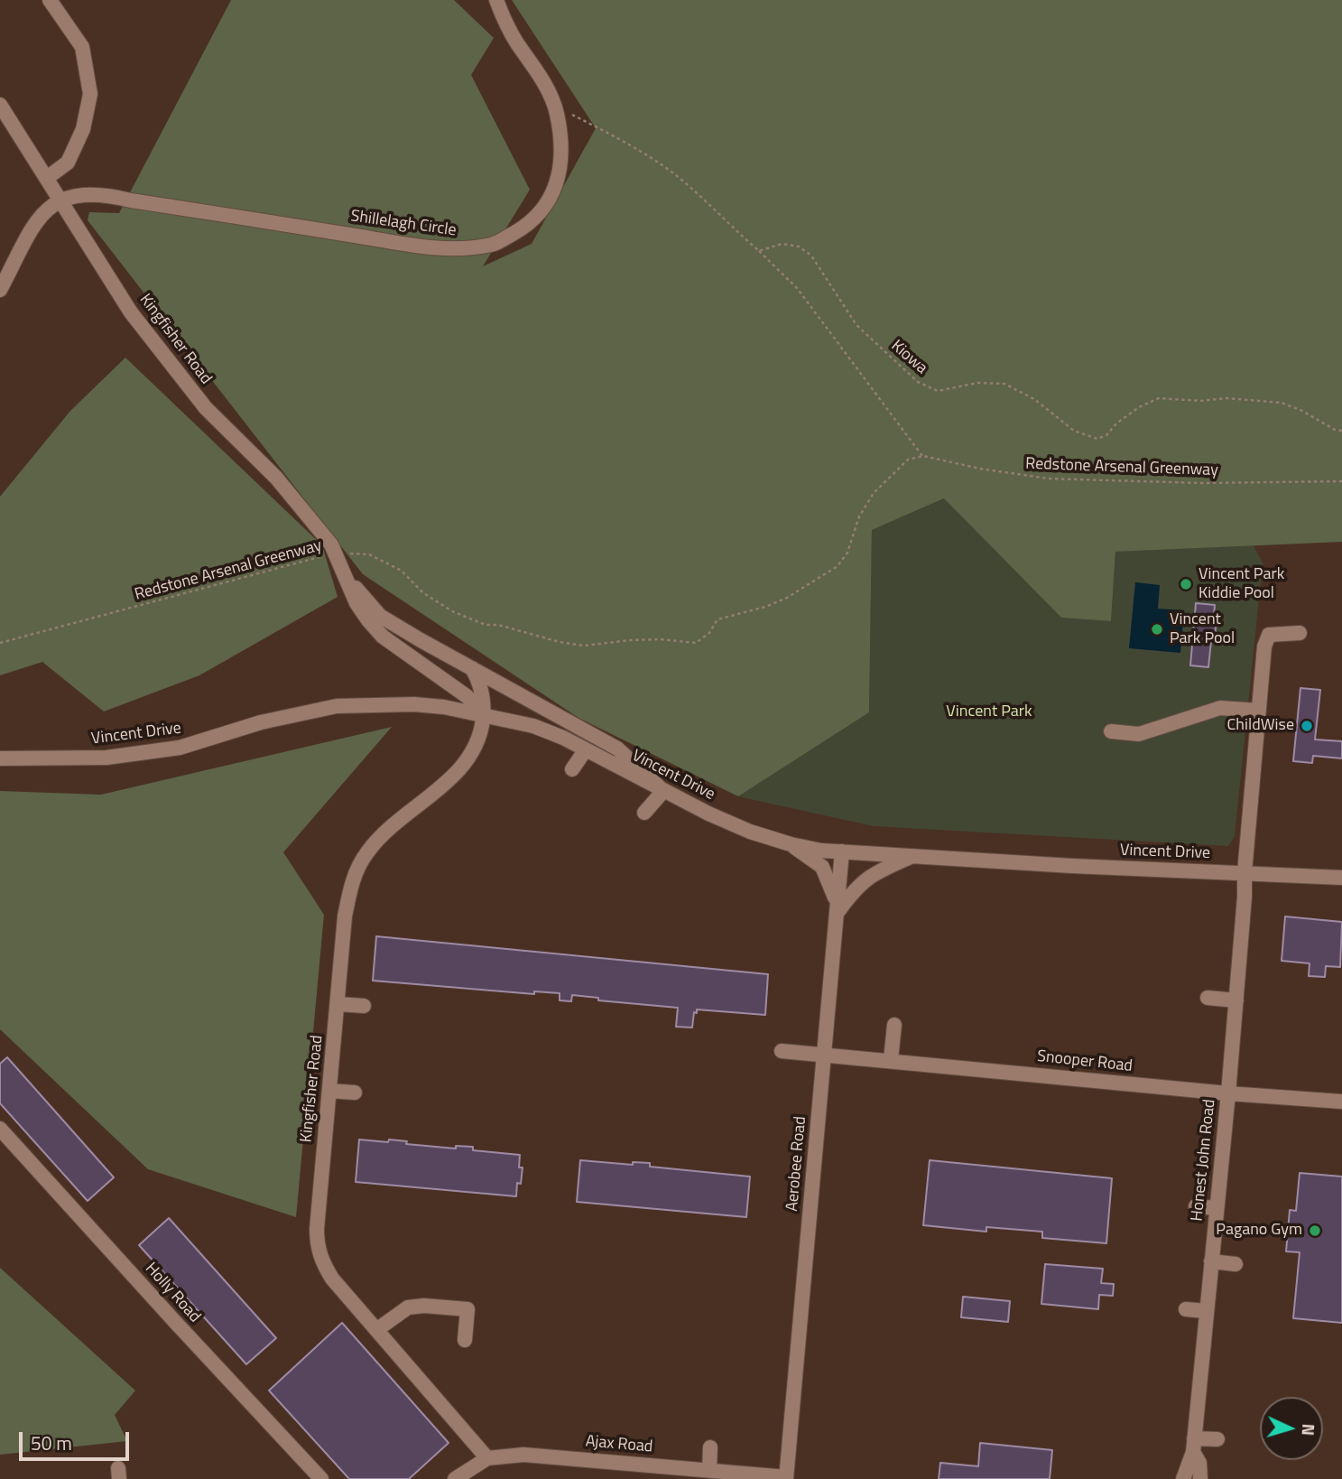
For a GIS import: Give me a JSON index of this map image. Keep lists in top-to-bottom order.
{
  "streets": {
    "street": [
      "Shillelagh Circle",
      "Kingfisher Road",
      "Vincent Drive",
      "Snooper Road",
      "Honest John Road",
      "Aerobee Road",
      "Holly Road",
      "Ajax Road"
    ],
    "path": ["Kiowa", "Redstone Arsenal Greenway"]
  },
  "crossings": [
    ["Shillelagh Circle", "Kingfisher Road"],
    ["Kingfisher Road", "Redstone Arsenal Greenway"],
    ["Kingfisher Road", "Vincent Drive"],
    ["Kingfisher Road", "Ajax Road"],
    ["Vincent Drive", "Honest John Road"],
    ["Vincent Drive", "Aerobee Road"],
    ["Snooper Road", "Honest John Road"],
    ["Snooper Road", "Aerobee Road"],
    ["Aerobee Road", "Ajax Road"]
  ],
  "parks": ["Vincent Park"],
  "places": [
    "Vincent Park Kiddie Pool",
    "Vincent Park Pool",
    "ChildWise",
    "Pagano Gym"
  ],
  "scale_bar": "50 m",
  "north": "right"
}
